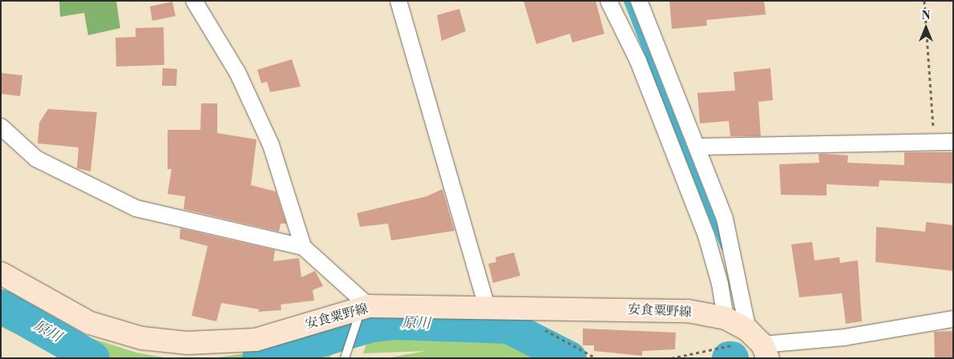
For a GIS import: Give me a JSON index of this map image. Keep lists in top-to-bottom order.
{
  "streets": {
    "main road": ["安食粟野線"]
  },
  "water": ["原川"],
  "north": "top"
}
